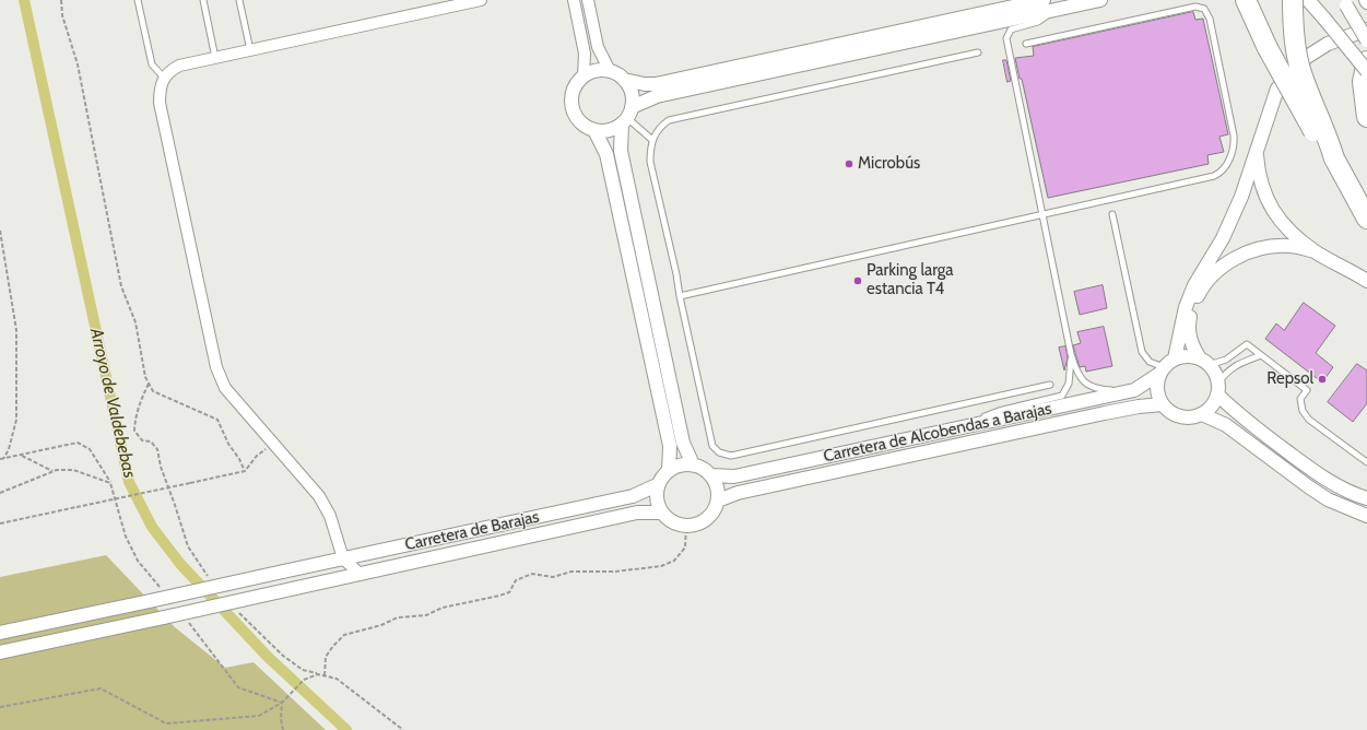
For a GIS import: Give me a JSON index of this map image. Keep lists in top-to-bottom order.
{
  "streets": {
    "street": ["Carretera de Alcobendas a Barajas", "Carretera de Barajas"]
  },
  "crossings": [
    ["Carretera de Alcobendas a Barajas", "Carretera de Barajas"]
  ],
  "water": ["Arroyo de Valdebebas"],
  "places": ["Microbús", "Parking larga estancia T4", "Repsol"]
}
